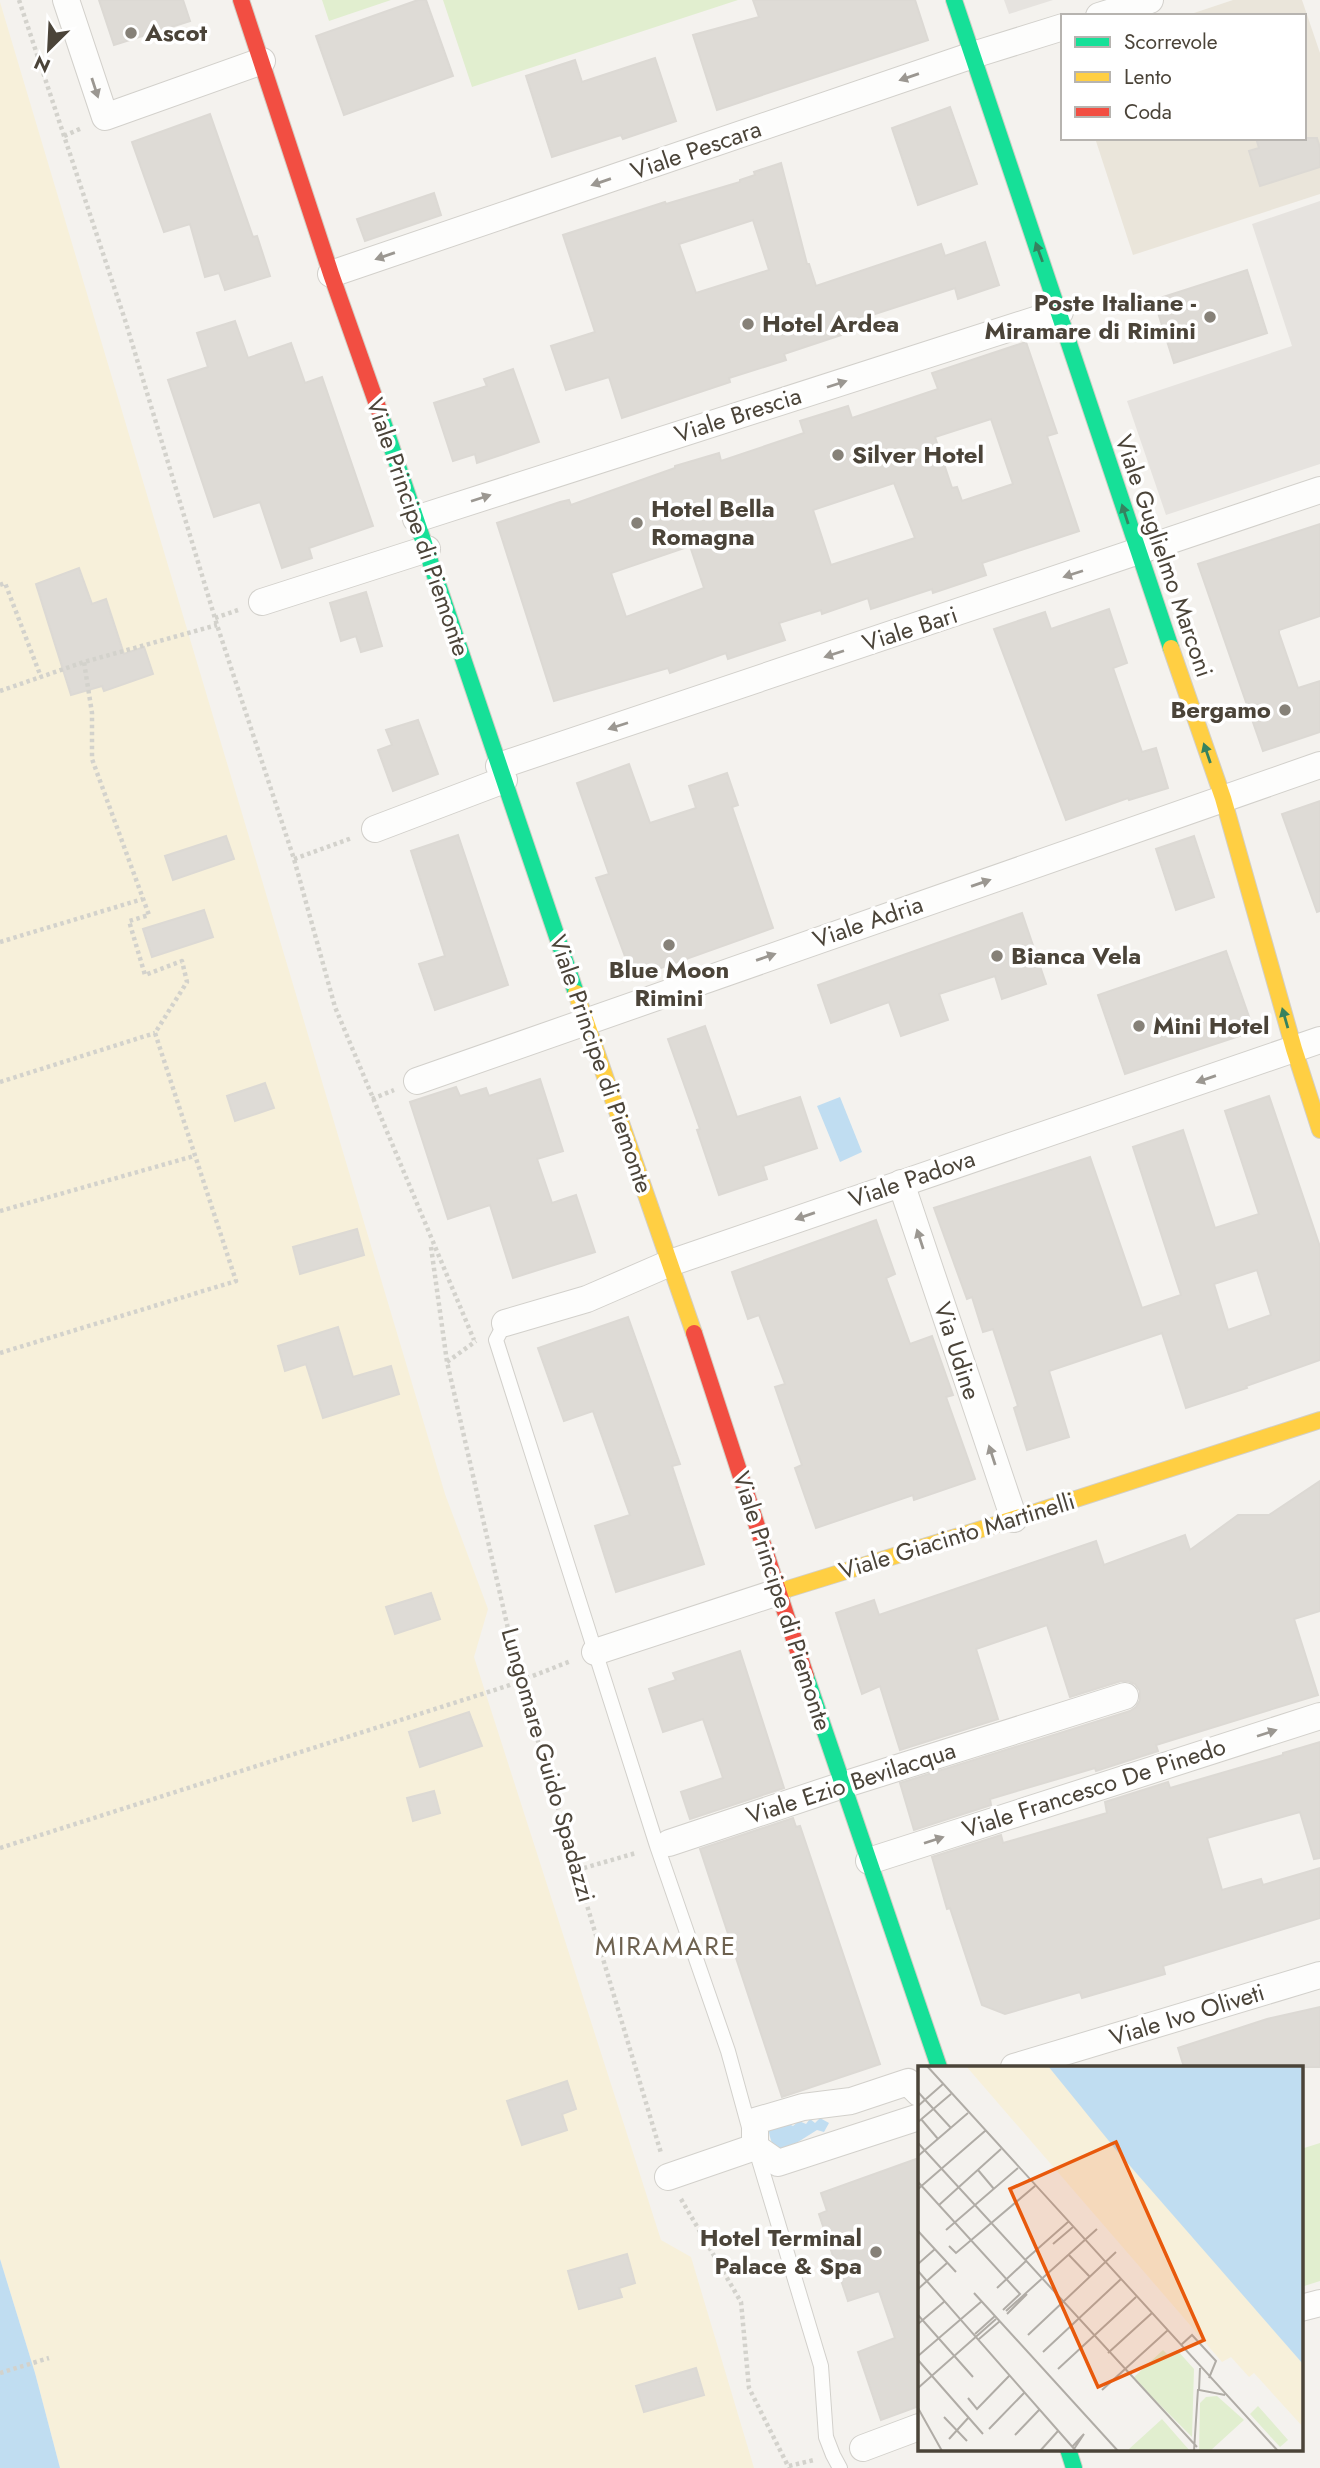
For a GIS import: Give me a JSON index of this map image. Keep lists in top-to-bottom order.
{
  "streets": {
    "street": [
      "Viale Pescara",
      "Viale Brescia",
      "Viale Principe di Piemonte",
      "Viale Guglielmo Marconi",
      "Viale Bari",
      "Viale Adria",
      "Viale Padova",
      "Via Udine",
      "Viale Giacinto Martinelli",
      "Viale Ezio Bevilacqua",
      "Viale Francesco De Pinedo",
      "Viale Ivo Oliveti"
    ],
    "path": ["Lungomare Guido Spadazzi"]
  },
  "crossings": [
    ["Viale Pescara", "Viale Principe di Piemonte"],
    ["Viale Pescara", "Viale Guglielmo Marconi"],
    ["Viale Brescia", "Viale Principe di Piemonte"],
    ["Viale Brescia", "Viale Guglielmo Marconi"],
    ["Viale Principe di Piemonte", "Viale Bari"],
    ["Viale Principe di Piemonte", "Viale Adria"],
    ["Viale Principe di Piemonte", "Viale Padova"],
    ["Viale Principe di Piemonte", "Viale Giacinto Martinelli"],
    ["Viale Principe di Piemonte", "Viale Ezio Bevilacqua"],
    ["Viale Principe di Piemonte", "Viale Francesco De Pinedo"],
    ["Viale Guglielmo Marconi", "Viale Bari"],
    ["Viale Guglielmo Marconi", "Viale Adria"],
    ["Viale Guglielmo Marconi", "Viale Padova"],
    ["Viale Padova", "Via Udine"],
    ["Via Udine", "Viale Giacinto Martinelli"]
  ],
  "one_way": [
    "Viale Pescara",
    "Viale Brescia",
    "Viale Guglielmo Marconi",
    "Viale Bari",
    "Viale Adria",
    "Viale Padova",
    "Via Udine",
    "Viale Francesco De Pinedo"
  ],
  "districts": ["MIRAMARE"],
  "places": [
    "Ascot",
    "Poste Italiane - Miramare di Rimini",
    "Hotel Ardea",
    "Silver Hotel",
    "Hotel Bella Romagna",
    "Bergamo",
    "Blue Moon Rimini",
    "Bianca Vela",
    "Mini Hotel",
    "Hotel Terminal Palace & Spa"
  ],
  "legend": ["Scorrevole", "Lento", "Coda"],
  "north": "bottom left"
}
